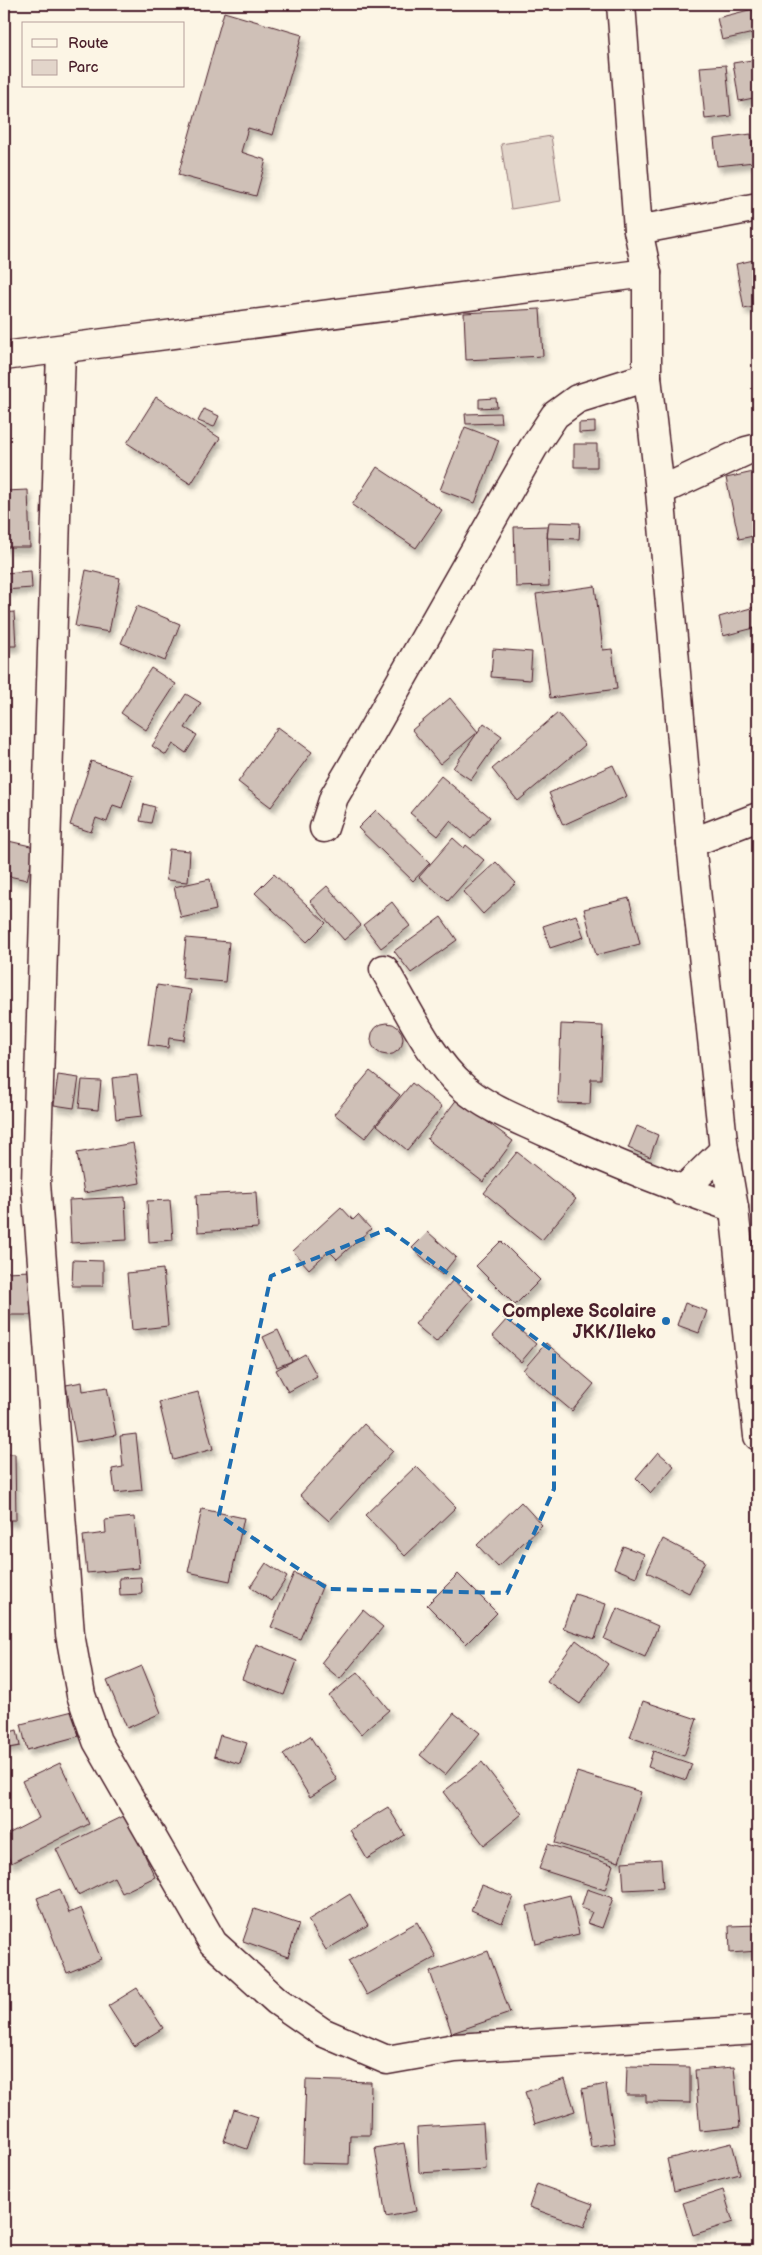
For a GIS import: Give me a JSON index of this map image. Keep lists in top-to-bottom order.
{
  "places": ["Complexe Scolaire JKK/Ileko"],
  "legend": ["Route", "Parc"]
}
